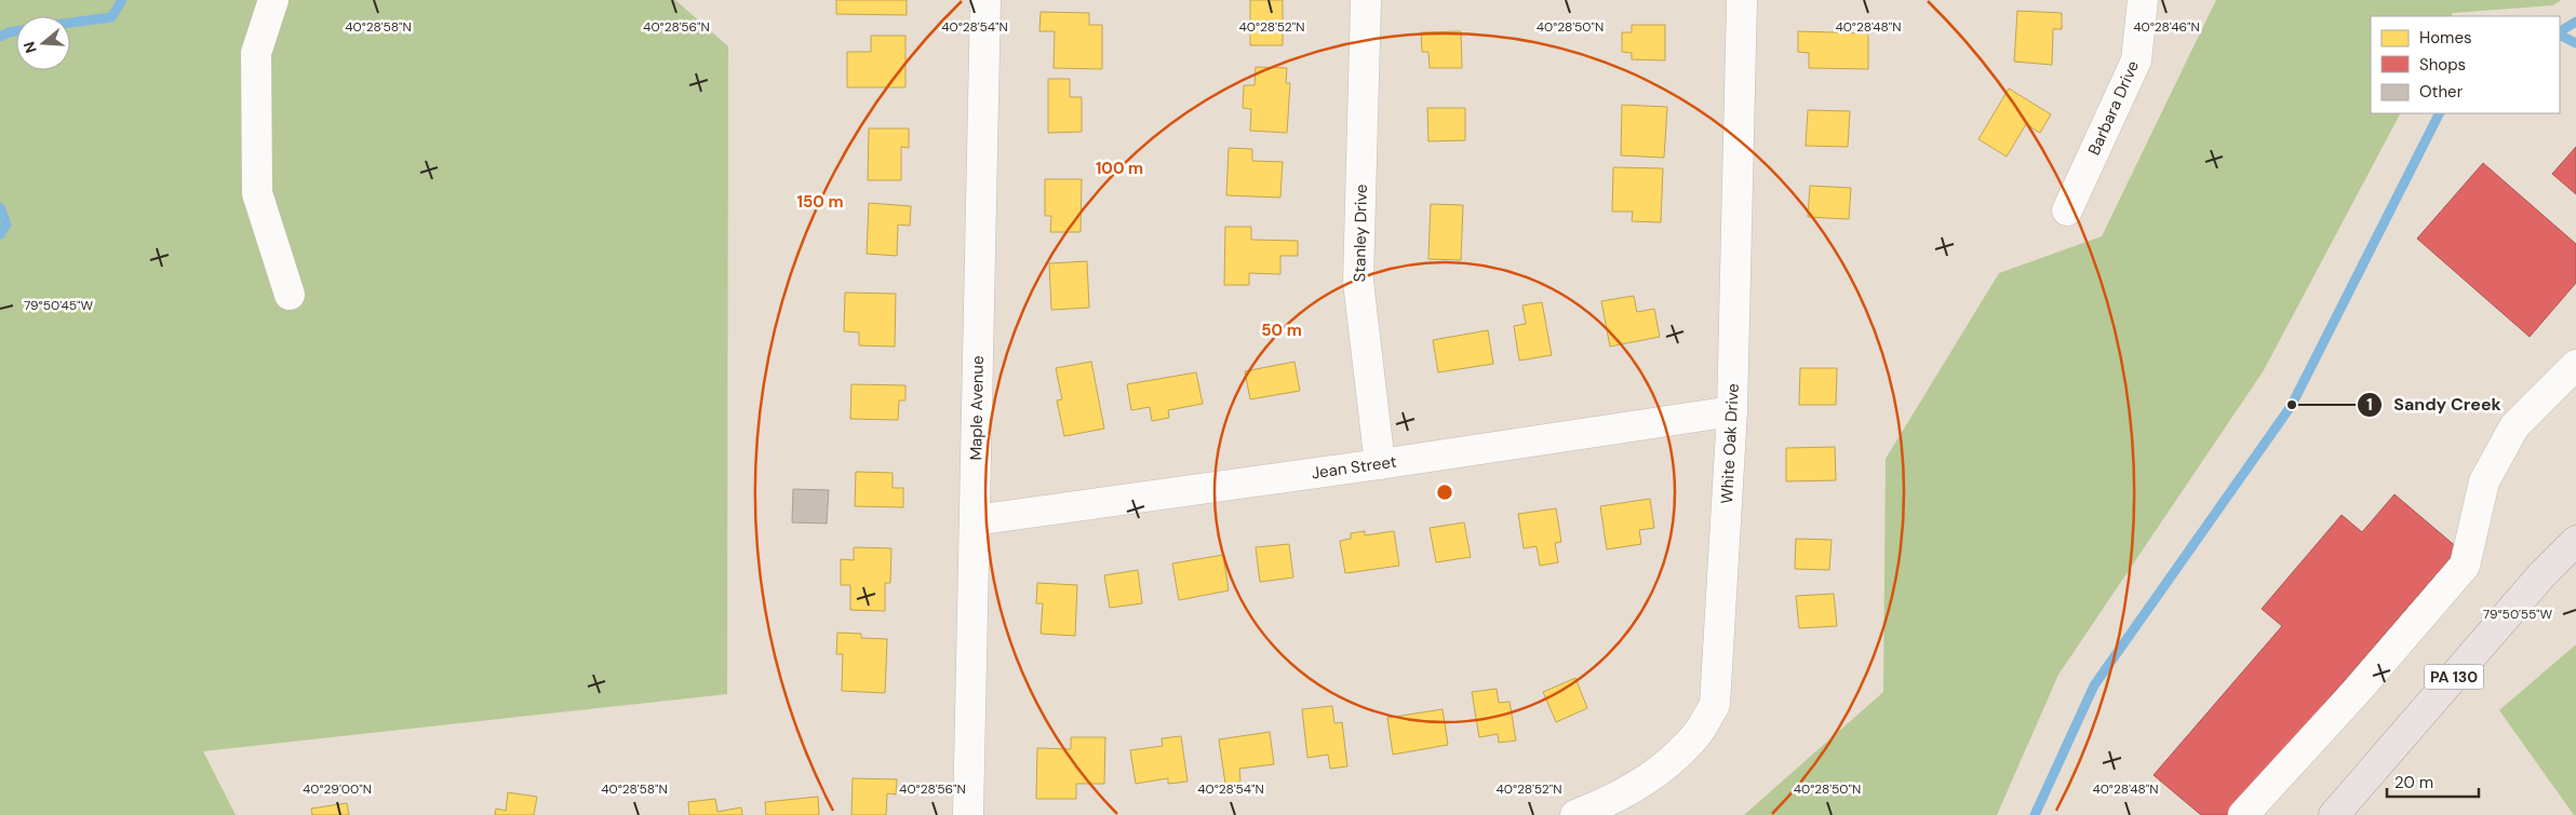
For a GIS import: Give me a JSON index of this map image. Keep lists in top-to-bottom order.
{
  "streets": {
    "main road": ["PA 130"],
    "street": [
      "Barbara Drive",
      "Stanley Drive",
      "Maple Avenue",
      "White Oak Drive",
      "Jean Street"
    ]
  },
  "crossings": [
    ["Stanley Drive", "Jean Street"],
    ["Maple Avenue", "Jean Street"],
    ["White Oak Drive", "Jean Street"]
  ],
  "places": ["Sandy Creek"],
  "legend": ["Homes", "Shops", "Other"],
  "scale_bar": "20 m",
  "north": "left",
  "coordinates": [
    "40°28'58\"N",
    "40°28'56\"N",
    "40°28'54\"N",
    "40°28'52\"N",
    "40°28'50\"N",
    "40°28'48\"N",
    "40°28'46\"N",
    "79°50'45\"W",
    "79°50'55\"W",
    "40°29'00\"N"
  ],
  "rings": ["100 m", "150 m", "50 m"]
}
